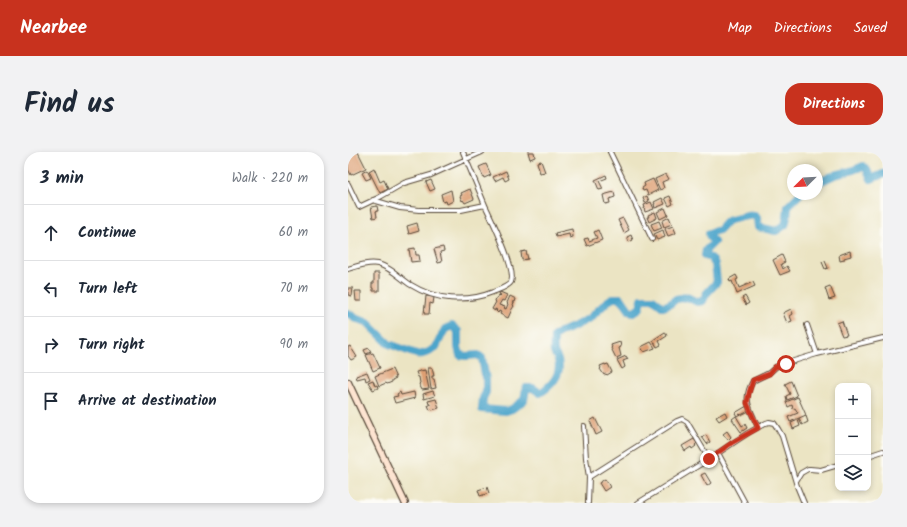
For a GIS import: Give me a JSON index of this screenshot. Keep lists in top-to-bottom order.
{
  "north": "bottom left",
  "page": {
    "header": "Nearbee",
    "nav": ["Map", "Directions", "Saved"],
    "title": "Find us",
    "buttons": "Directions",
    "heading": ["3 min", "Walk · 220 m"],
    "list": [
      ["Continue", "60 m"],
      ["Turn left", "70 m"],
      ["Turn right", "90 m"],
      "Arrive at destination"
    ],
    "map_buttons": ["+", "−"]
  }
}
